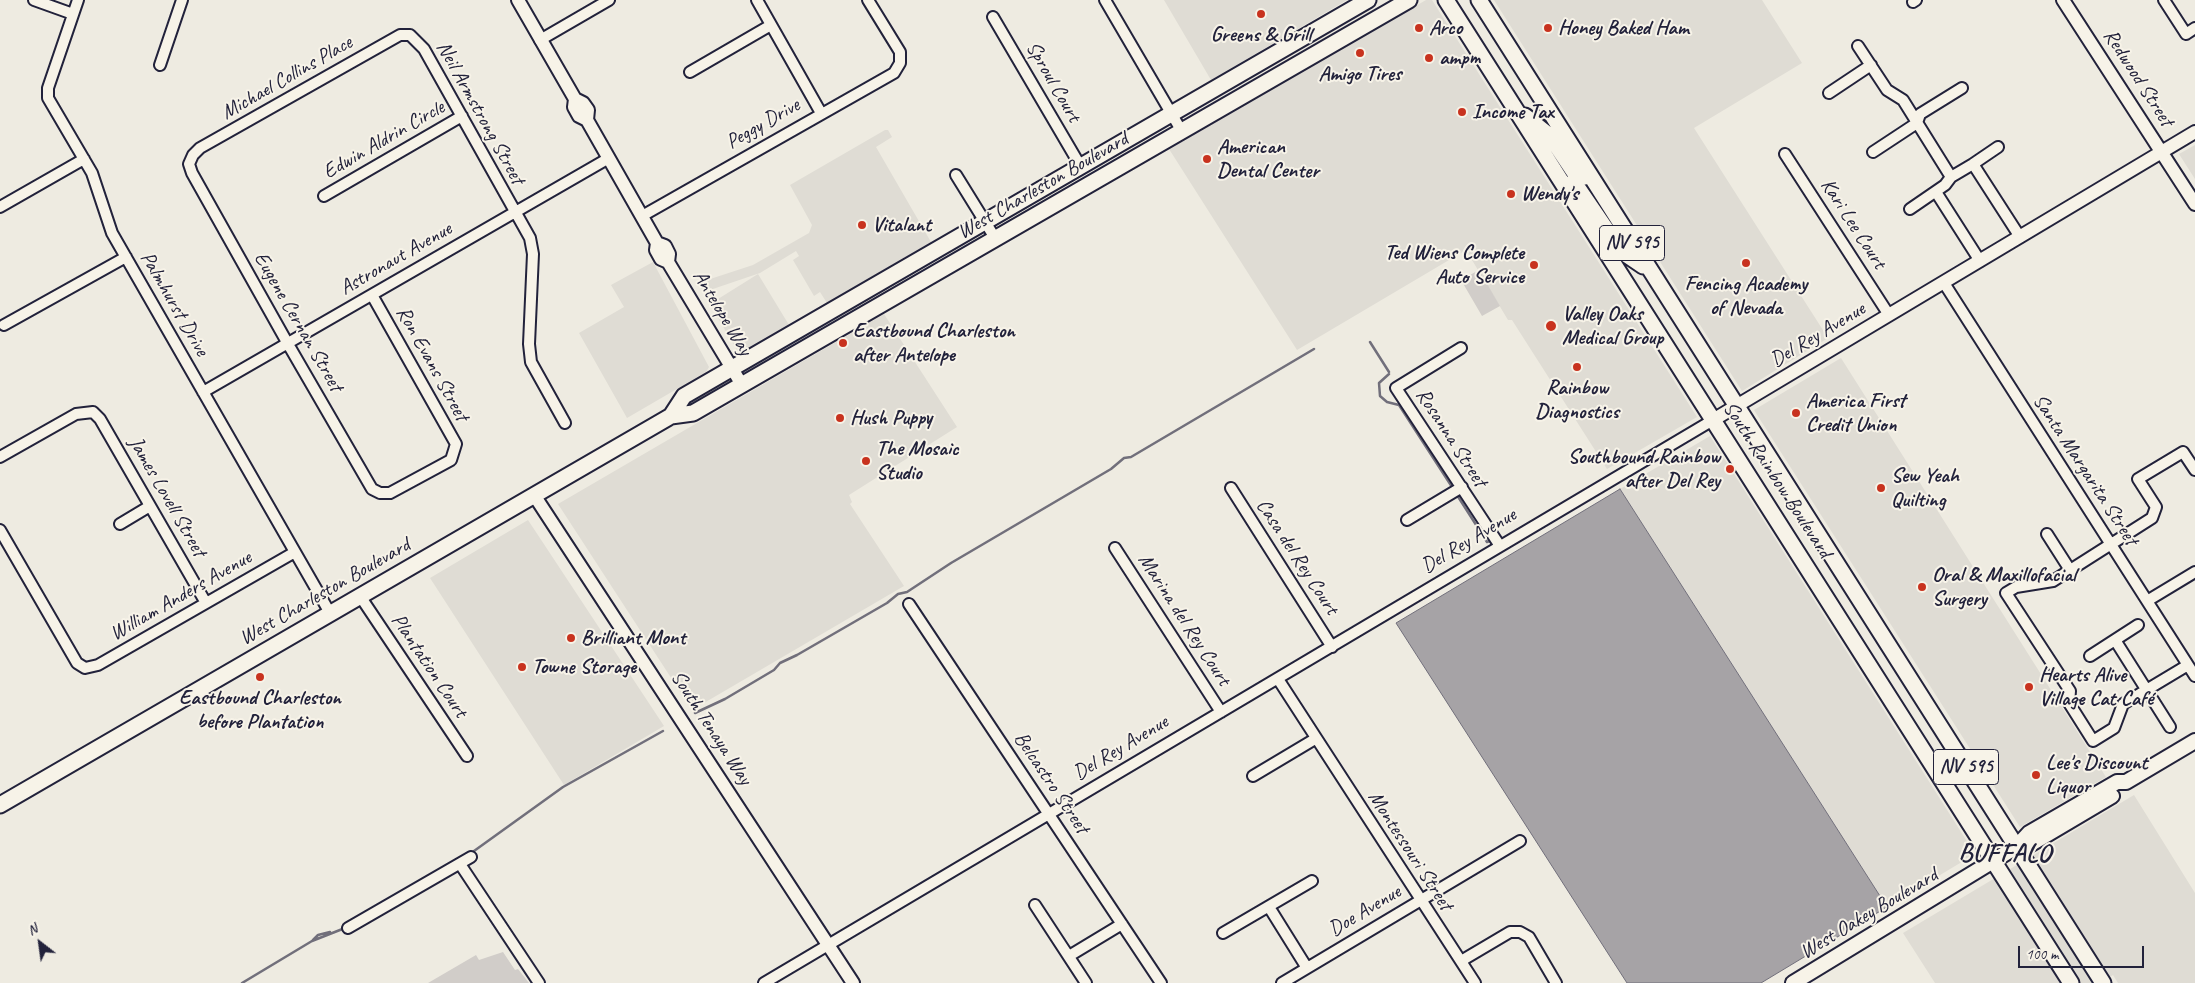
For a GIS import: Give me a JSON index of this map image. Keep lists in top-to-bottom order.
{
  "streets": {
    "main road": [
      "West Charleston Boulevard",
      "NV 595",
      "South Rainbow Boulevard",
      "West Oakey Boulevard"
    ],
    "street": [
      "Michael Collins Place",
      "Redwood Street",
      "Sproul Court",
      "Neil Armstrong Street",
      "Peggy Drive",
      "Edwin Aldrin Circle",
      "Kari Lee Court",
      "Astronaut Avenue",
      "Palmhurst Drive",
      "Antelope Way",
      "Eugene Cernan Street",
      "Del Rey Avenue",
      "Ron Evans Street",
      "Rosanna Street",
      "Santa Margarita Street",
      "James Lovell Street",
      "Casa del Rey Court",
      "William Anders Avenue",
      "Marina del Rey Court",
      "Plantation Court",
      "South Tenaya Way",
      "Belcastro Street",
      "Montessouri Street",
      "Doe Avenue"
    ]
  },
  "crossings": [
    ["Michael Collins Place", "Neil Armstrong Street"],
    ["Michael Collins Place", "Eugene Cernan Street"],
    ["Redwood Street", "Del Rey Avenue"],
    ["Sproul Court", "West Charleston Boulevard"],
    ["Neil Armstrong Street", "Edwin Aldrin Circle"],
    ["Neil Armstrong Street", "Astronaut Avenue"],
    ["Peggy Drive", "Antelope Way"],
    ["West Charleston Boulevard", "Palmhurst Drive"],
    ["West Charleston Boulevard", "Antelope Way"],
    ["West Charleston Boulevard", "Plantation Court"],
    ["West Charleston Boulevard", "South Tenaya Way"],
    ["Kari Lee Court", "Del Rey Avenue"],
    ["Astronaut Avenue", "Palmhurst Drive"],
    ["Astronaut Avenue", "Antelope Way"],
    ["Astronaut Avenue", "Eugene Cernan Street"],
    ["Astronaut Avenue", "Ron Evans Street"],
    ["Palmhurst Drive", "William Anders Avenue"],
    ["Eugene Cernan Street", "Ron Evans Street"],
    ["Del Rey Avenue", "Rosanna Street"],
    ["Del Rey Avenue", "Santa Margarita Street"],
    ["Del Rey Avenue", "South Rainbow Boulevard"],
    ["Del Rey Avenue", "Casa del Rey Court"],
    ["Del Rey Avenue", "Marina del Rey Court"],
    ["Del Rey Avenue", "South Tenaya Way"],
    ["Del Rey Avenue", "Belcastro Street"],
    ["Del Rey Avenue", "Montessouri Street"],
    ["South Rainbow Boulevard", "West Oakey Boulevard"],
    ["James Lovell Street", "William Anders Avenue"],
    ["Montessouri Street", "Doe Avenue"]
  ],
  "districts": ["BUFFALO"],
  "places": [
    "Greens & Grill",
    "Arco",
    "Honey Baked Ham",
    "Amigo Tires",
    "ampm",
    "Income Tax",
    "American Dental Center",
    "Wendy's",
    "Vitalant",
    "Fencing Academy of Nevada",
    "Ted Wiens Complete Auto Service",
    "Valley Oaks Medical Group",
    "Eastbound Charleston after Antelope",
    "Rainbow Diagnostics",
    "America First Credit Union",
    "Hush Puppy",
    "The Mosaic Studio",
    "Southbound Rainbow after Del Rey",
    "Sew Yeah Quilting",
    "Oral & Maxillofacial Surgery",
    "Brilliant Mont",
    "Towne Storage",
    "Eastbound Charleston before Plantation",
    "Hearts Alive Village Cat Café",
    "Lee's Discount Liquor"
  ],
  "scale_bar": "100 m",
  "north": "top left"
}
